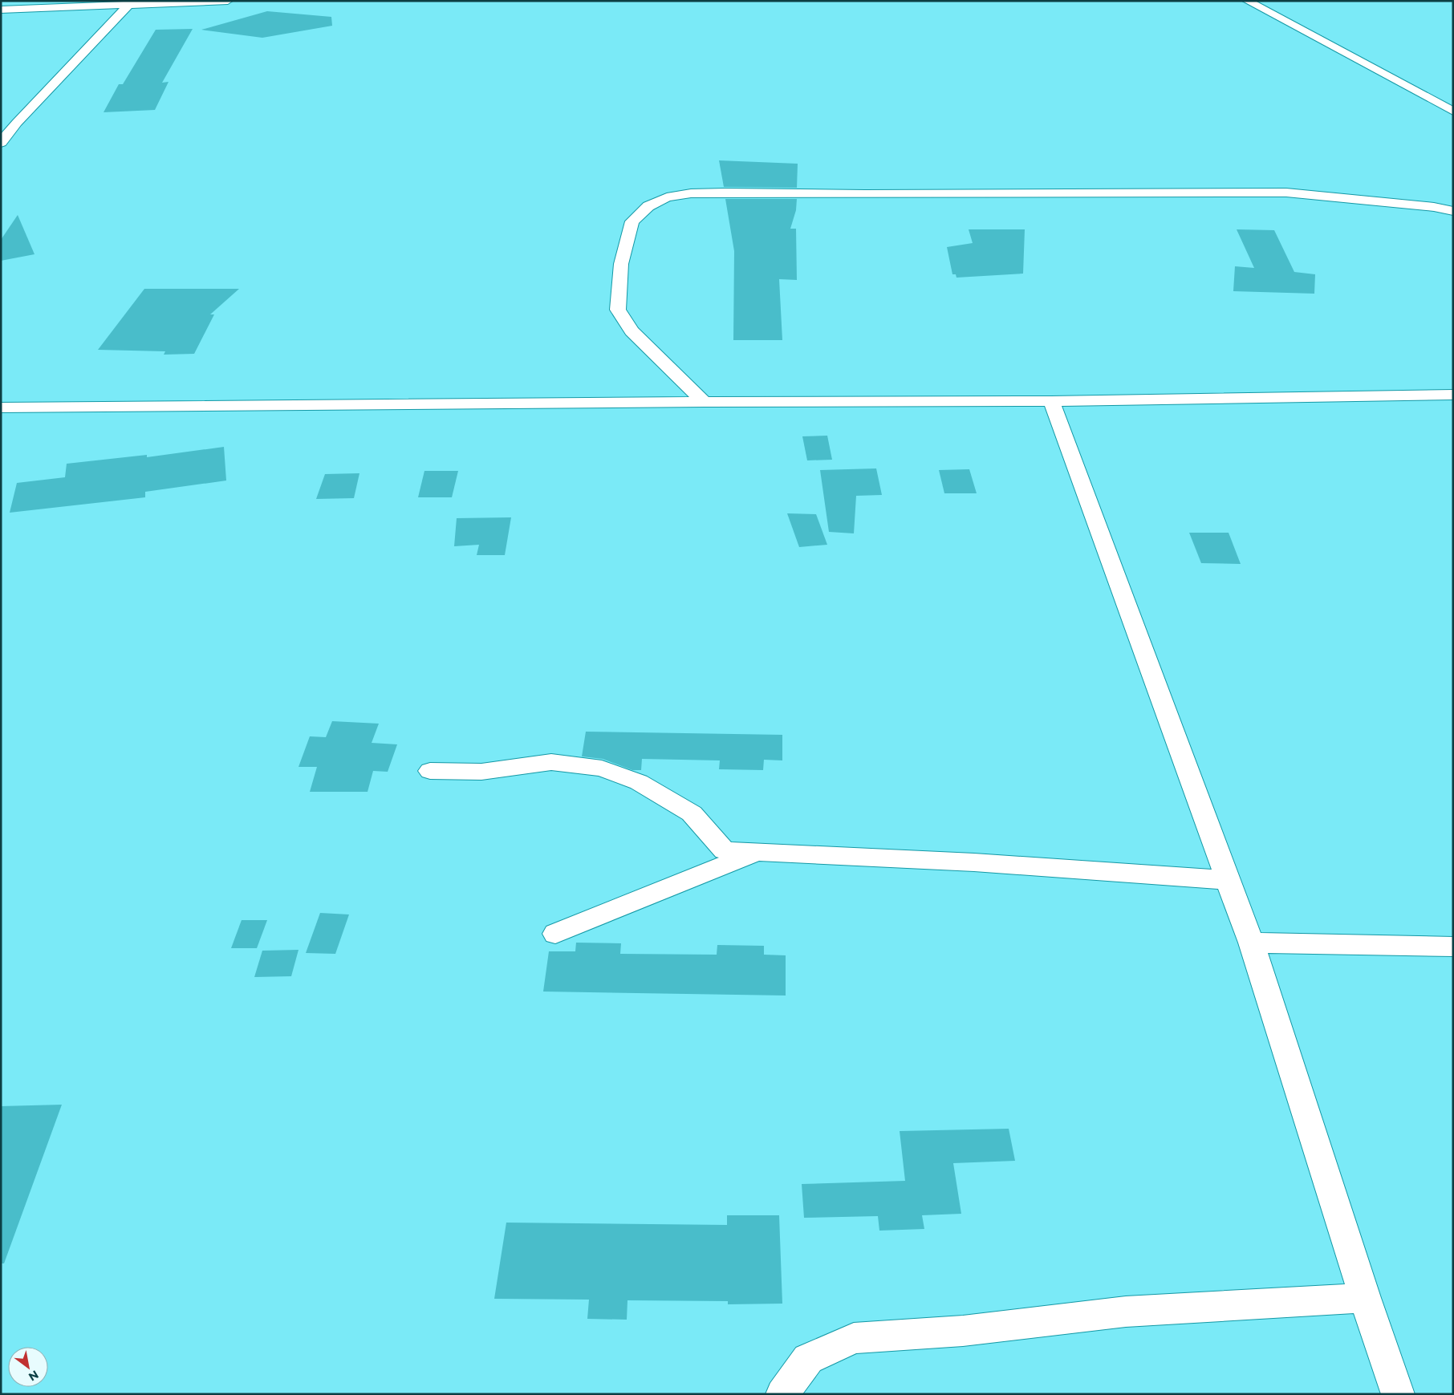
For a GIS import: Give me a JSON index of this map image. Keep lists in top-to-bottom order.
{
  "north": "bottom right"
}
